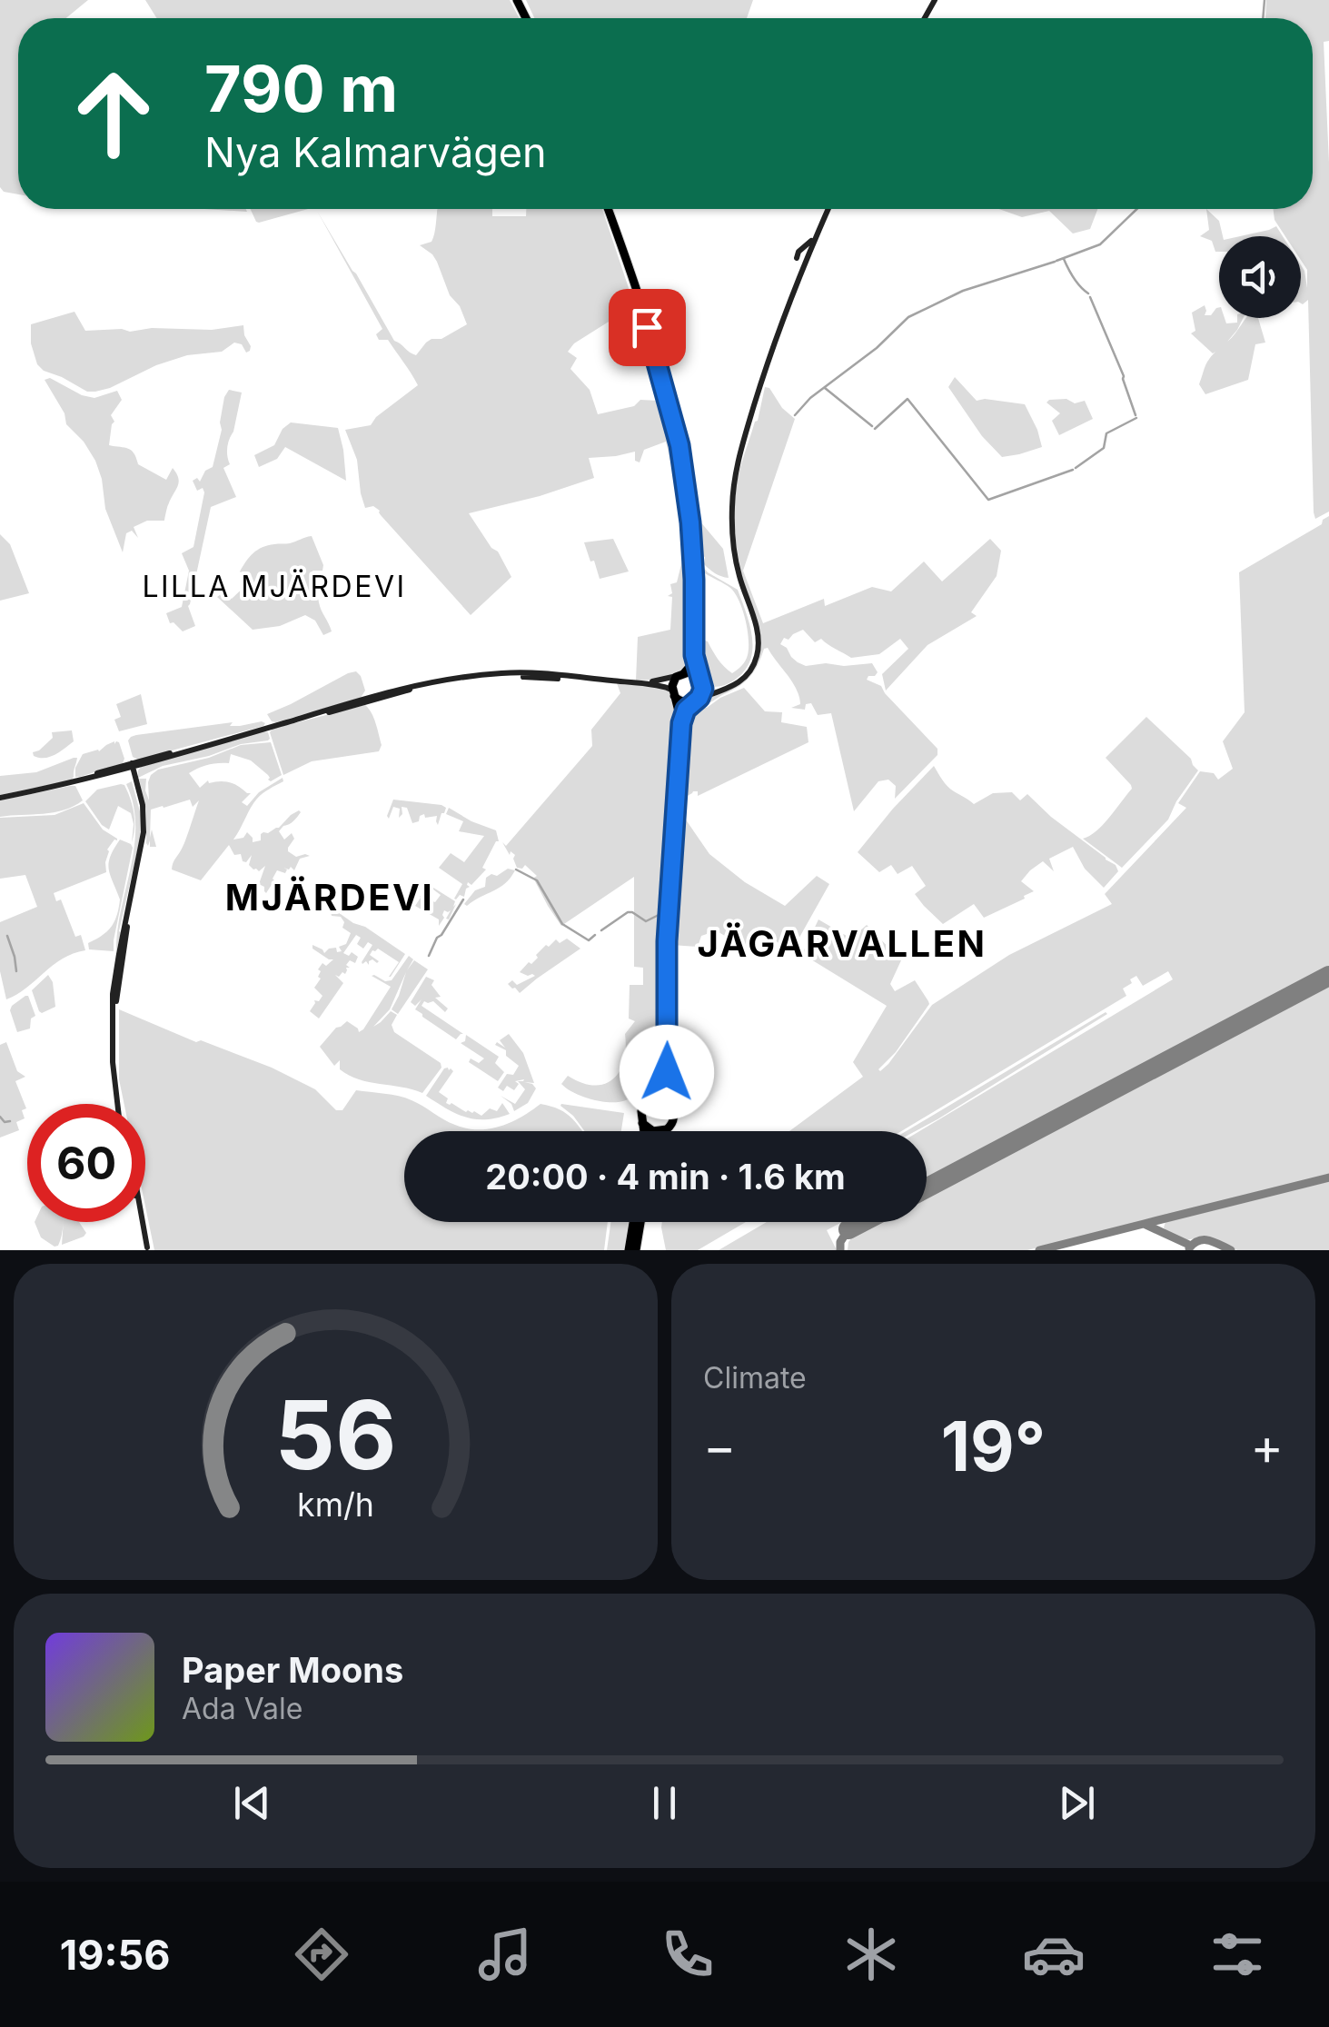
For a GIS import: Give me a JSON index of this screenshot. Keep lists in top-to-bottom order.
{
  "districts": ["LILLA MJÄRDEVI", "MJÄRDEVI", "JÄGARVALLEN"],
  "page": {
    "turn": ["790 m", "Nya Kalmarvägen"],
    "limit": "60",
    "trip": "20:00 · 4 min · 1.6 km",
    "tile": "Climate",
    "heat": ["−", "19°", "+"],
    "song": ["Paper Moons", "Ada Vale"],
    "tabs": "19:56",
    "gauge": ["56", "km/h"]
  }
}
